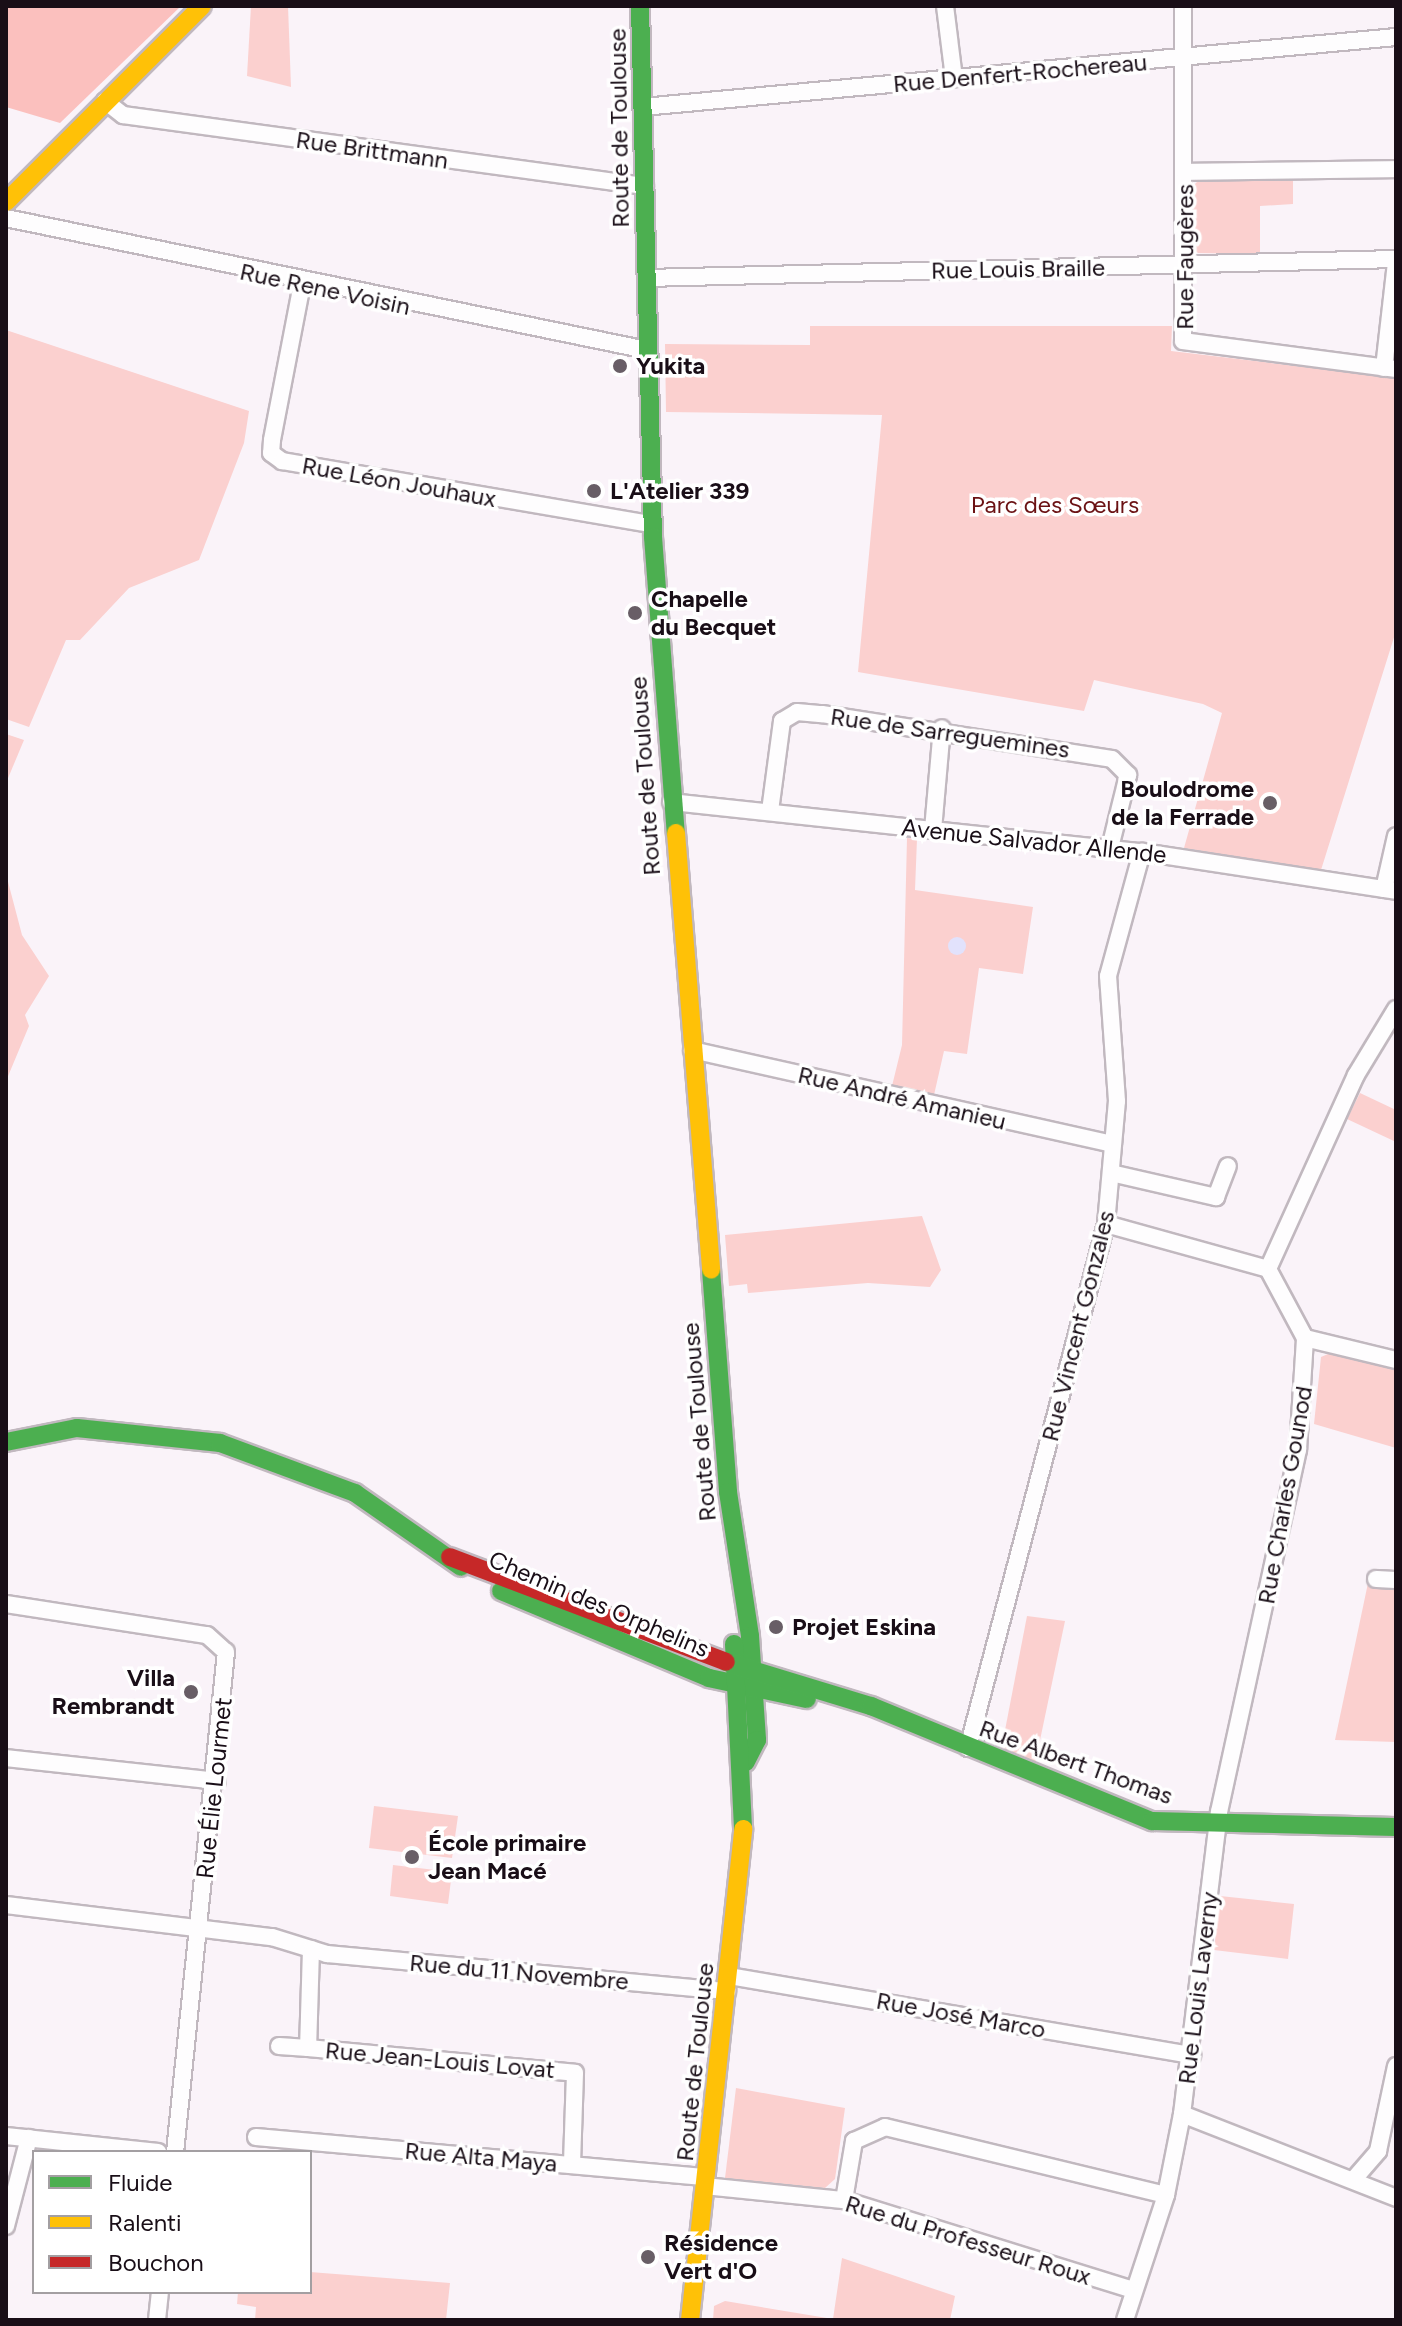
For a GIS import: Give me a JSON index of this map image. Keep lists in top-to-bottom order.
{
  "streets": {
    "main road": ["Route de Toulouse", "Chemin des Orphelins", "Rue Albert Thomas"],
    "street": [
      "Rue Denfert-Rochereau",
      "Rue Brittmann",
      "Rue Faugères",
      "Rue Louis Braille",
      "Rue Rene Voisin",
      "Rue Léon Jouhaux",
      "Rue de Sarreguemines",
      "Avenue Salvador Allende",
      "Rue André Amanieu",
      "Rue Vincent Gonzales",
      "Rue Charles Gounod",
      "Rue Élie Lourmet",
      "Rue du 11 Novembre",
      "Rue Louis Laverny",
      "Rue José Marco",
      "Rue Jean-Louis Lovat",
      "Rue Alta Maya",
      "Rue du Professeur Roux"
    ]
  },
  "crossings": [
    ["Rue Denfert-Rochereau", "Route de Toulouse"],
    ["Rue Denfert-Rochereau", "Rue Faugères"],
    ["Route de Toulouse", "Rue Brittmann"],
    ["Route de Toulouse", "Rue Louis Braille"],
    ["Route de Toulouse", "Rue Rene Voisin"],
    ["Route de Toulouse", "Rue Léon Jouhaux"],
    ["Route de Toulouse", "Avenue Salvador Allende"],
    ["Route de Toulouse", "Rue André Amanieu"],
    ["Route de Toulouse", "Chemin des Orphelins"],
    ["Route de Toulouse", "Rue Albert Thomas"],
    ["Route de Toulouse", "Rue du 11 Novembre"],
    ["Route de Toulouse", "Rue José Marco"],
    ["Route de Toulouse", "Rue Alta Maya"],
    ["Route de Toulouse", "Rue du Professeur Roux"],
    ["Rue Faugères", "Rue Louis Braille"],
    ["Rue Rene Voisin", "Rue Léon Jouhaux"],
    ["Rue de Sarreguemines", "Avenue Salvador Allende"],
    ["Avenue Salvador Allende", "Rue Vincent Gonzales"],
    ["Rue André Amanieu", "Rue Vincent Gonzales"],
    ["Rue Vincent Gonzales", "Rue Albert Thomas"],
    ["Rue Charles Gounod", "Rue Albert Thomas"],
    ["Rue Charles Gounod", "Rue Louis Laverny"],
    ["Chemin des Orphelins", "Rue Albert Thomas"],
    ["Rue Albert Thomas", "Rue Louis Laverny"],
    ["Rue Élie Lourmet", "Rue du 11 Novembre"],
    ["Rue du 11 Novembre", "Rue José Marco"],
    ["Rue du 11 Novembre", "Rue Jean-Louis Lovat"],
    ["Rue Louis Laverny", "Rue José Marco"],
    ["Rue Jean-Louis Lovat", "Rue Alta Maya"],
    ["Rue Alta Maya", "Rue du Professeur Roux"]
  ],
  "parks": ["Parc des Sœurs"],
  "places": [
    "Yukita",
    "L'Atelier 339",
    "Chapelle du Becquet",
    "Boulodrome de la Ferrade",
    "Projet Eskina",
    "Villa Rembrandt",
    "École primaire Jean Macé",
    "Résidence Vert d'O"
  ],
  "legend": ["Fluide", "Ralenti", "Bouchon"]
}
